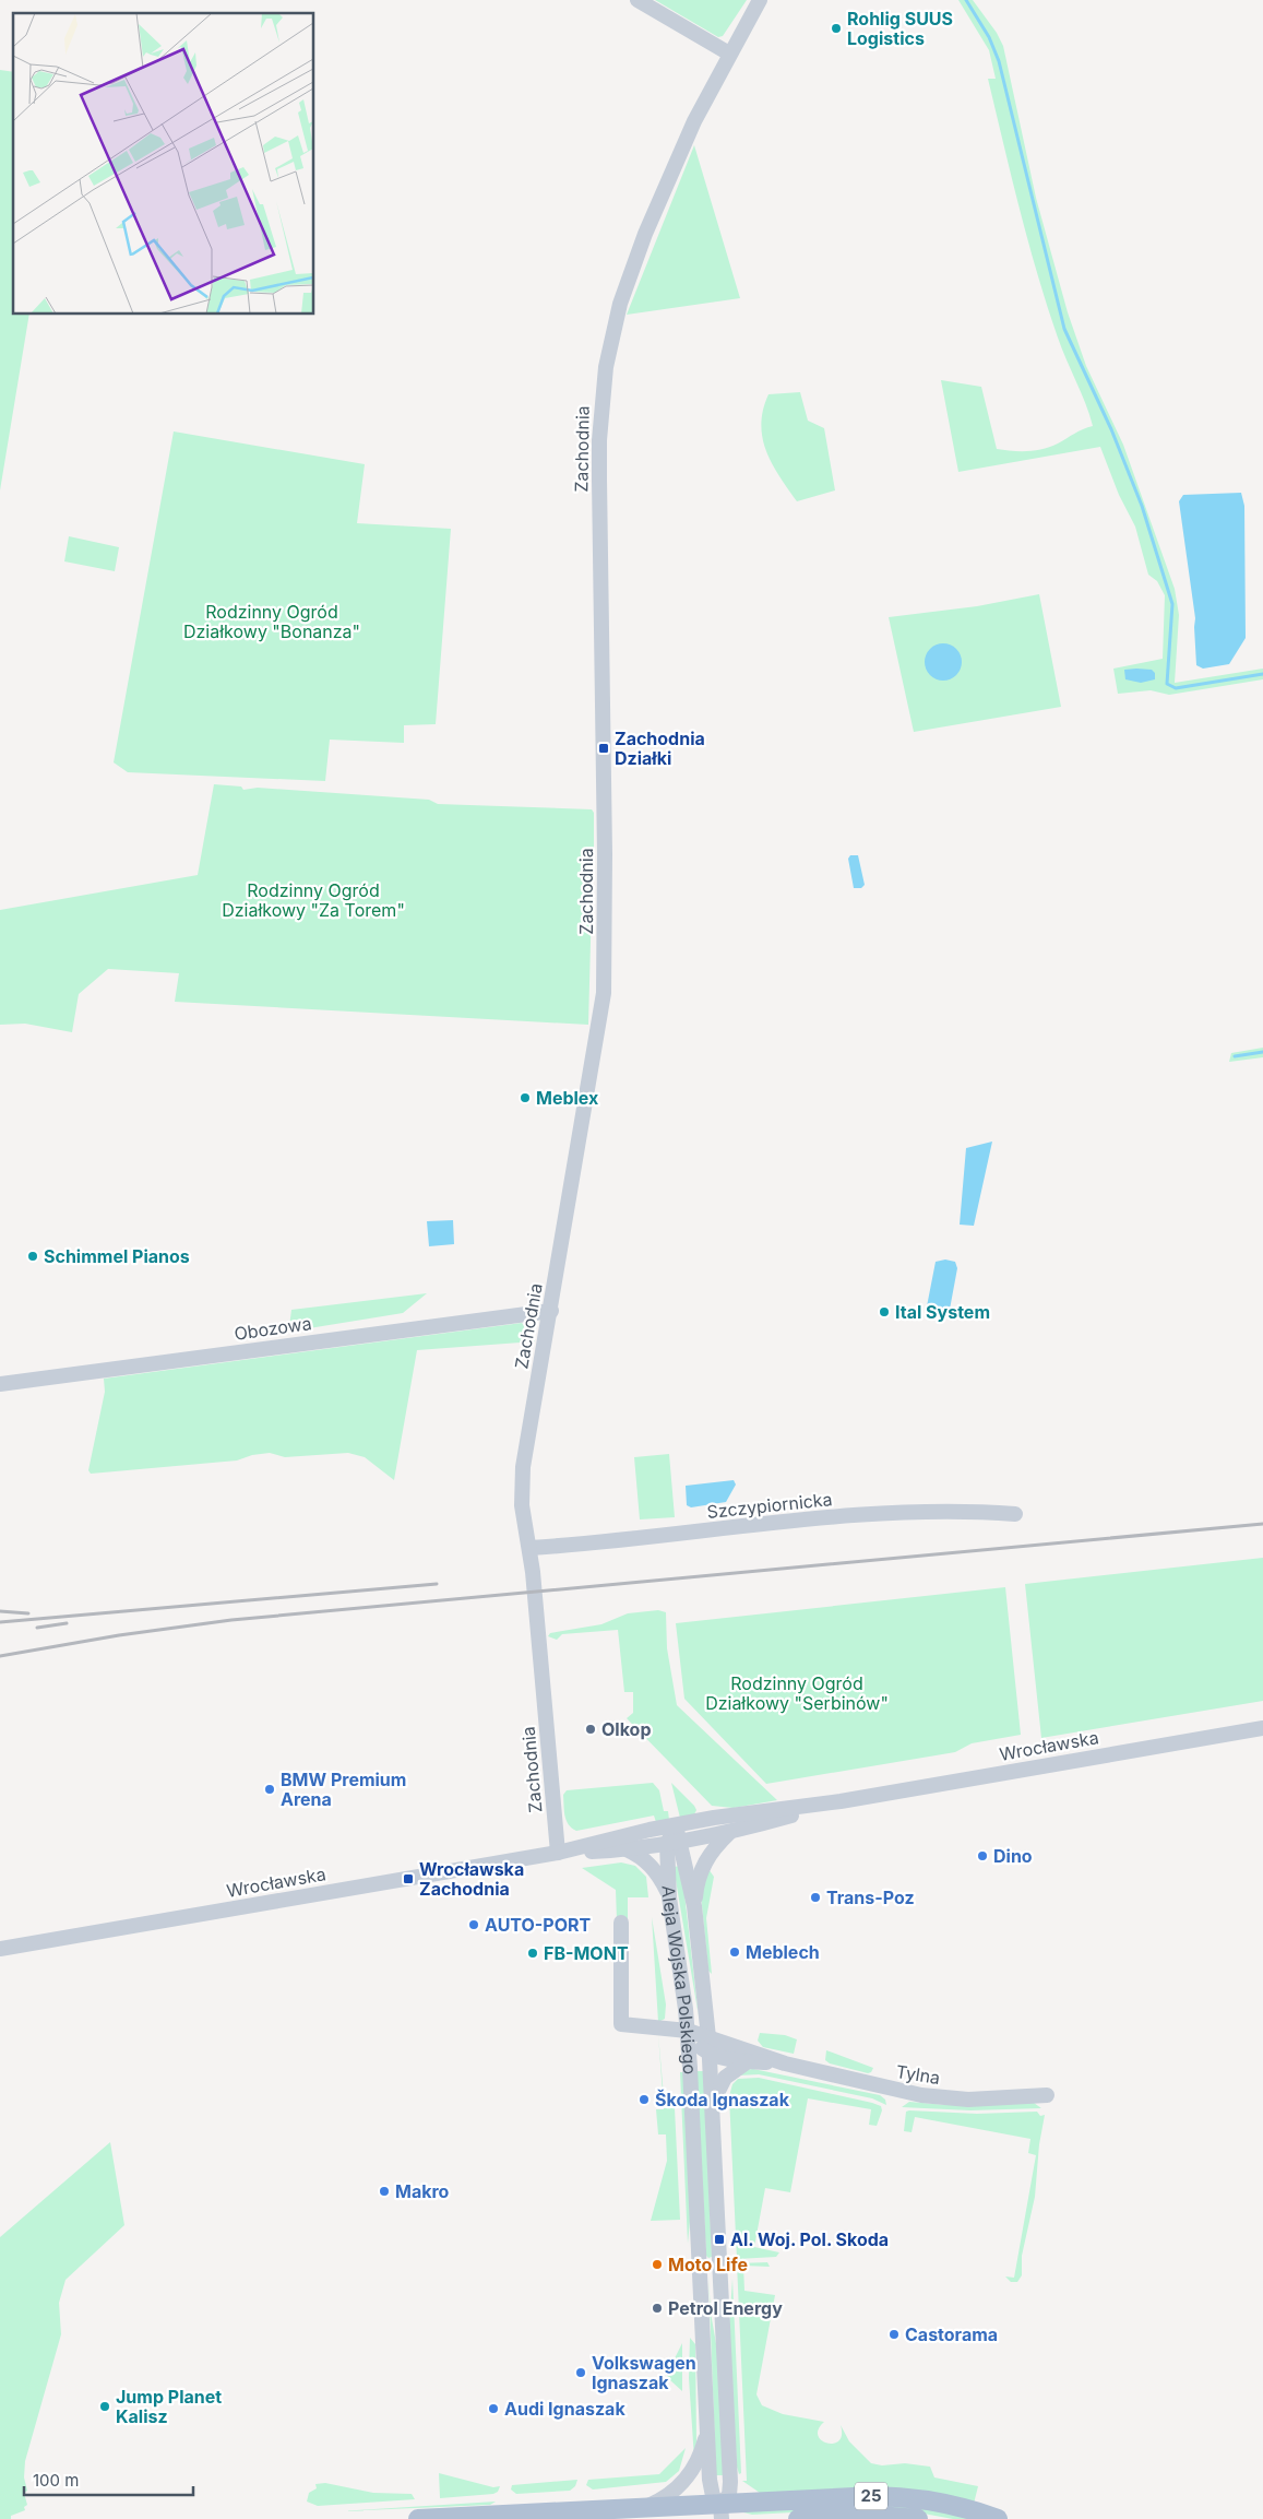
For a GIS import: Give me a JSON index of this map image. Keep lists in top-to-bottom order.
{
  "streets": {
    "main road": ["25"],
    "street": [
      "Zachodnia",
      "Obozowa",
      "Szczypiornicka",
      "Wrocławska",
      "Aleja Wojska Polskiego",
      "Tylna"
    ]
  },
  "crossings": [
    ["Zachodnia", "Obozowa"],
    ["Zachodnia", "Szczypiornicka"],
    ["Zachodnia", "Wrocławska"],
    ["Wrocławska", "Aleja Wojska Polskiego"],
    ["Aleja Wojska Polskiego", "Tylna"],
    ["Aleja Wojska Polskiego", "25"]
  ],
  "parks": ["Rodzinny Ogród Działkowy \"Bonanza\"", "Rodzinny Ogród Działkowy \"Za Torem\"", "Rodzinny Ogród Działkowy \"Serbinów\""],
  "places": {
    "other": [
      "Rohlig SUUS Logistics",
      "Meblex",
      "Schimmel Pianos",
      "Ital System",
      "Olkop",
      "BMW Premium Arena",
      "Dino",
      "Trans-Poz",
      "AUTO-PORT",
      "Meblech",
      "FB-MONT",
      "Škoda Ignaszak",
      "Makro",
      "Moto Life",
      "Petrol Energy",
      "Castorama",
      "Volkswagen Ignaszak",
      "Jump Planet Kalisz",
      "Audi Ignaszak"
    ],
    "transit": ["Zachodnia Działki", "Wrocławska Zachodnia", "Al. Woj. Pol. Skoda"]
  },
  "scale_bar": "100 m"
}
